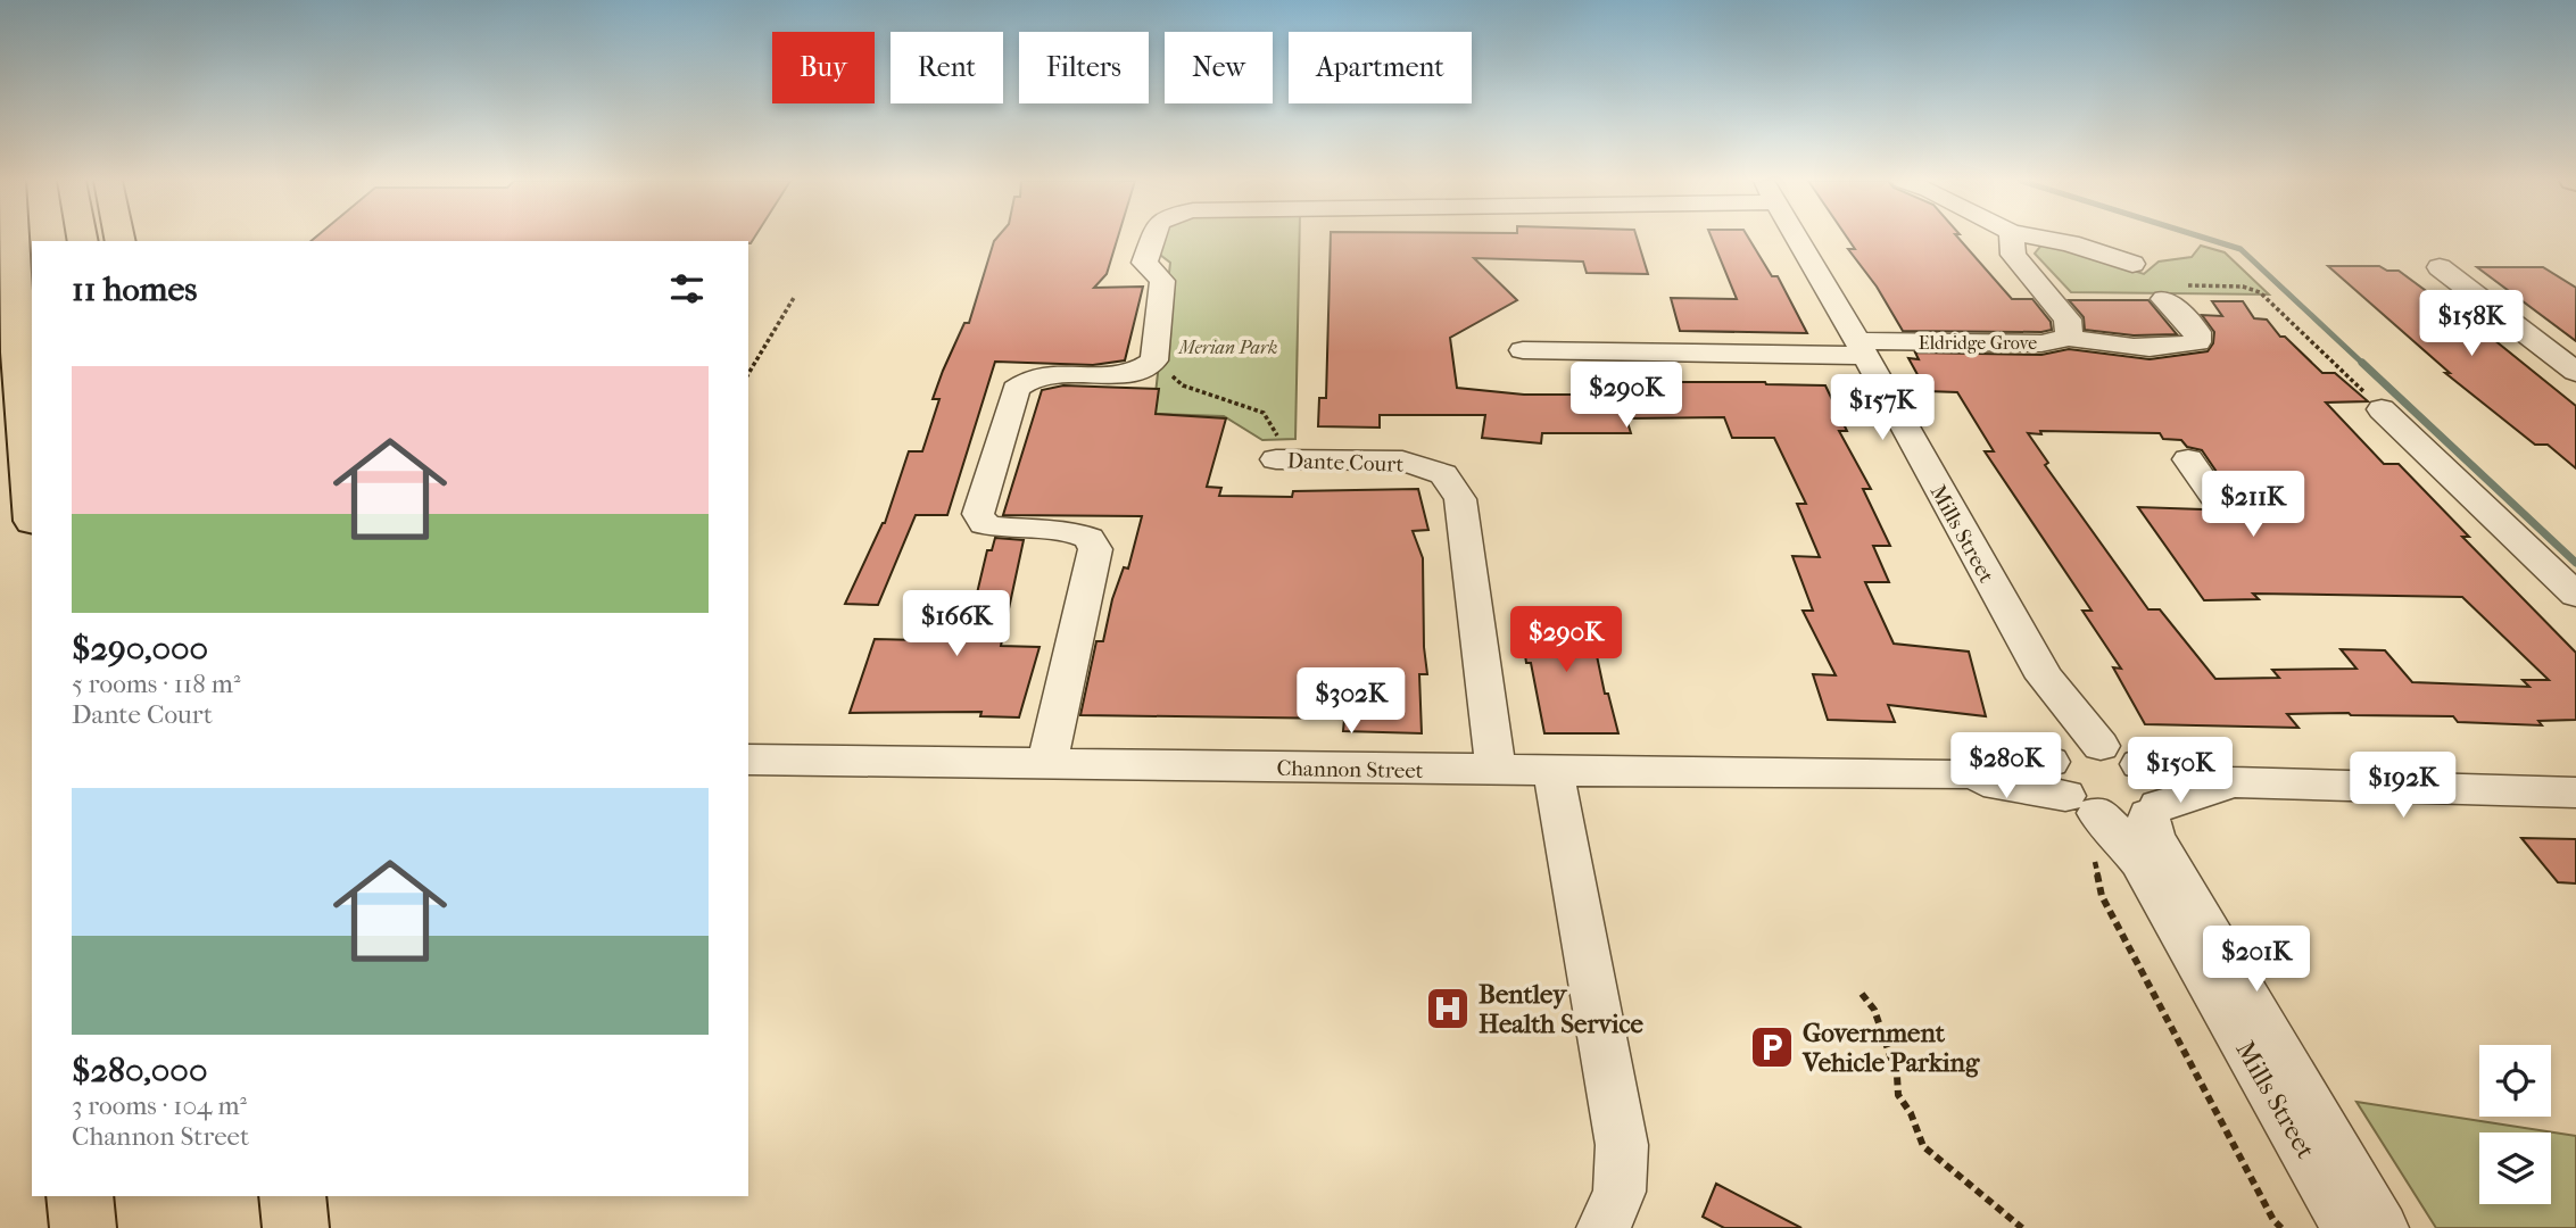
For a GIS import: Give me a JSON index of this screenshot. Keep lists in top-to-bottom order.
{
  "streets": {
    "street": [
      "Eldridge Grove",
      "Dante Court",
      "Mills Street",
      "Channon Street"
    ]
  },
  "crossings": [
    ["Eldridge Grove", "Mills Street"],
    ["Dante Court", "Channon Street"],
    ["Mills Street", "Channon Street"]
  ],
  "parks": ["Merian Park"],
  "places": {
    "hospital": ["Bentley Health Service"],
    "parking": ["Government Vehicle Parking"]
  },
  "page": {
    "chip": [
      "Buy",
      "Rent",
      "Filters",
      "New",
      "Apartment"
    ],
    "heading": "11 homes",
    "price": [
      "$158K",
      "$290K",
      "$157K",
      "$211K",
      "$166K",
      "$290K",
      "$302K",
      "$280K",
      "$150K",
      "$192K",
      "$201K"
    ],
    "list": [
      {
        "name": "$290,000",
        "note": "5 rooms · 118 m² · Dante Court"
      },
      {
        "name": "$280,000",
        "note": "3 rooms · 104 m² · Channon Street"
      }
    ]
  }
}
